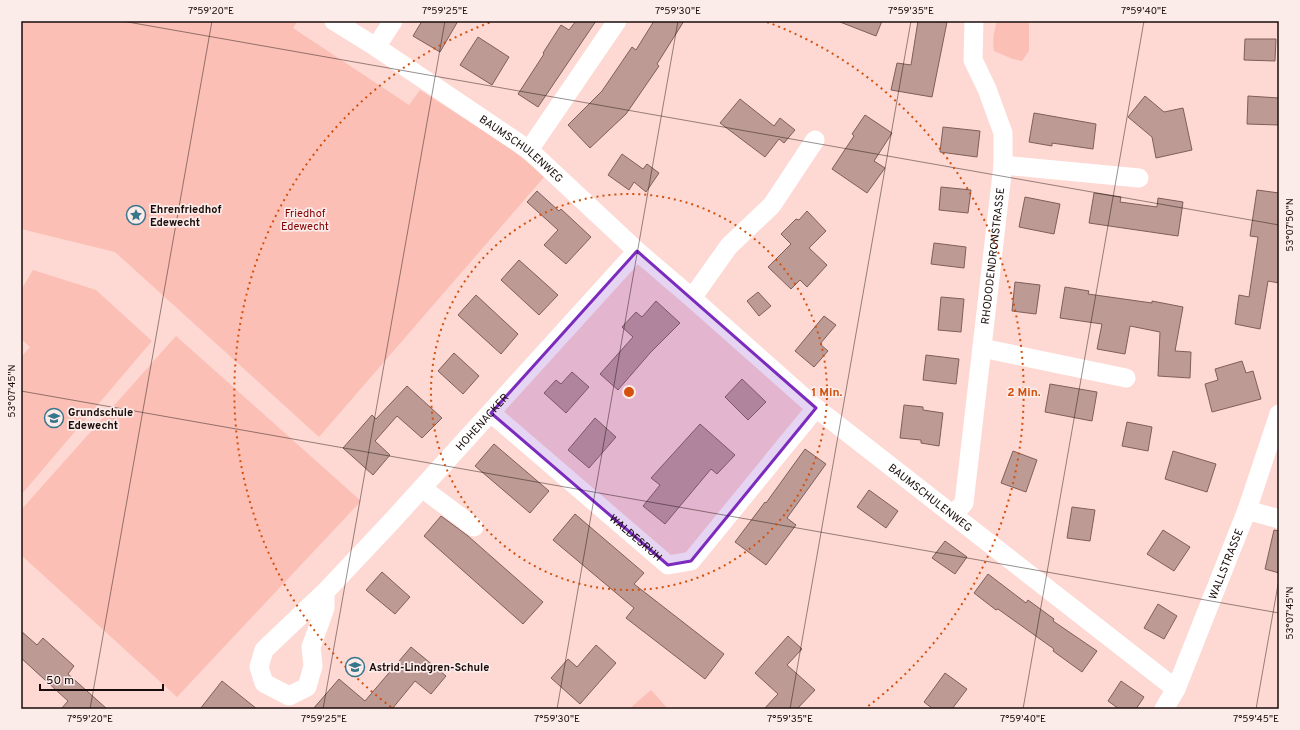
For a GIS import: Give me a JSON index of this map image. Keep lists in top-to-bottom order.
{
  "streets": {
    "street": [
      "BAUMSCHULENWEG",
      "RHODODENDRONSTRASSE",
      "HOHENACKER",
      "WALDESRUH",
      "WALLSTRASSE"
    ]
  },
  "crossings": [
    ["BAUMSCHULENWEG", "RHODODENDRONSTRASSE"],
    ["BAUMSCHULENWEG", "HOHENACKER"],
    ["BAUMSCHULENWEG", "WALDESRUH"],
    ["BAUMSCHULENWEG", "WALLSTRASSE"],
    ["HOHENACKER", "WALDESRUH"]
  ],
  "parks": ["Friedhof Edewecht"],
  "places": {
    "place": ["Ehrenfriedhof Edewecht"],
    "school or university": ["Grundschule Edewecht", "Astrid-Lindgren-Schule"]
  },
  "scale_bar": "50 m",
  "coordinates": [
    "7°59'20\"E",
    "7°59'25\"E",
    "7°59'30\"E",
    "7°59'35\"E",
    "7°59'40\"E",
    "53°07'50\"N",
    "53°07'45\"N",
    "7°59'45\"E"
  ],
  "rings": ["1 Min.", "2 Min."]
}
